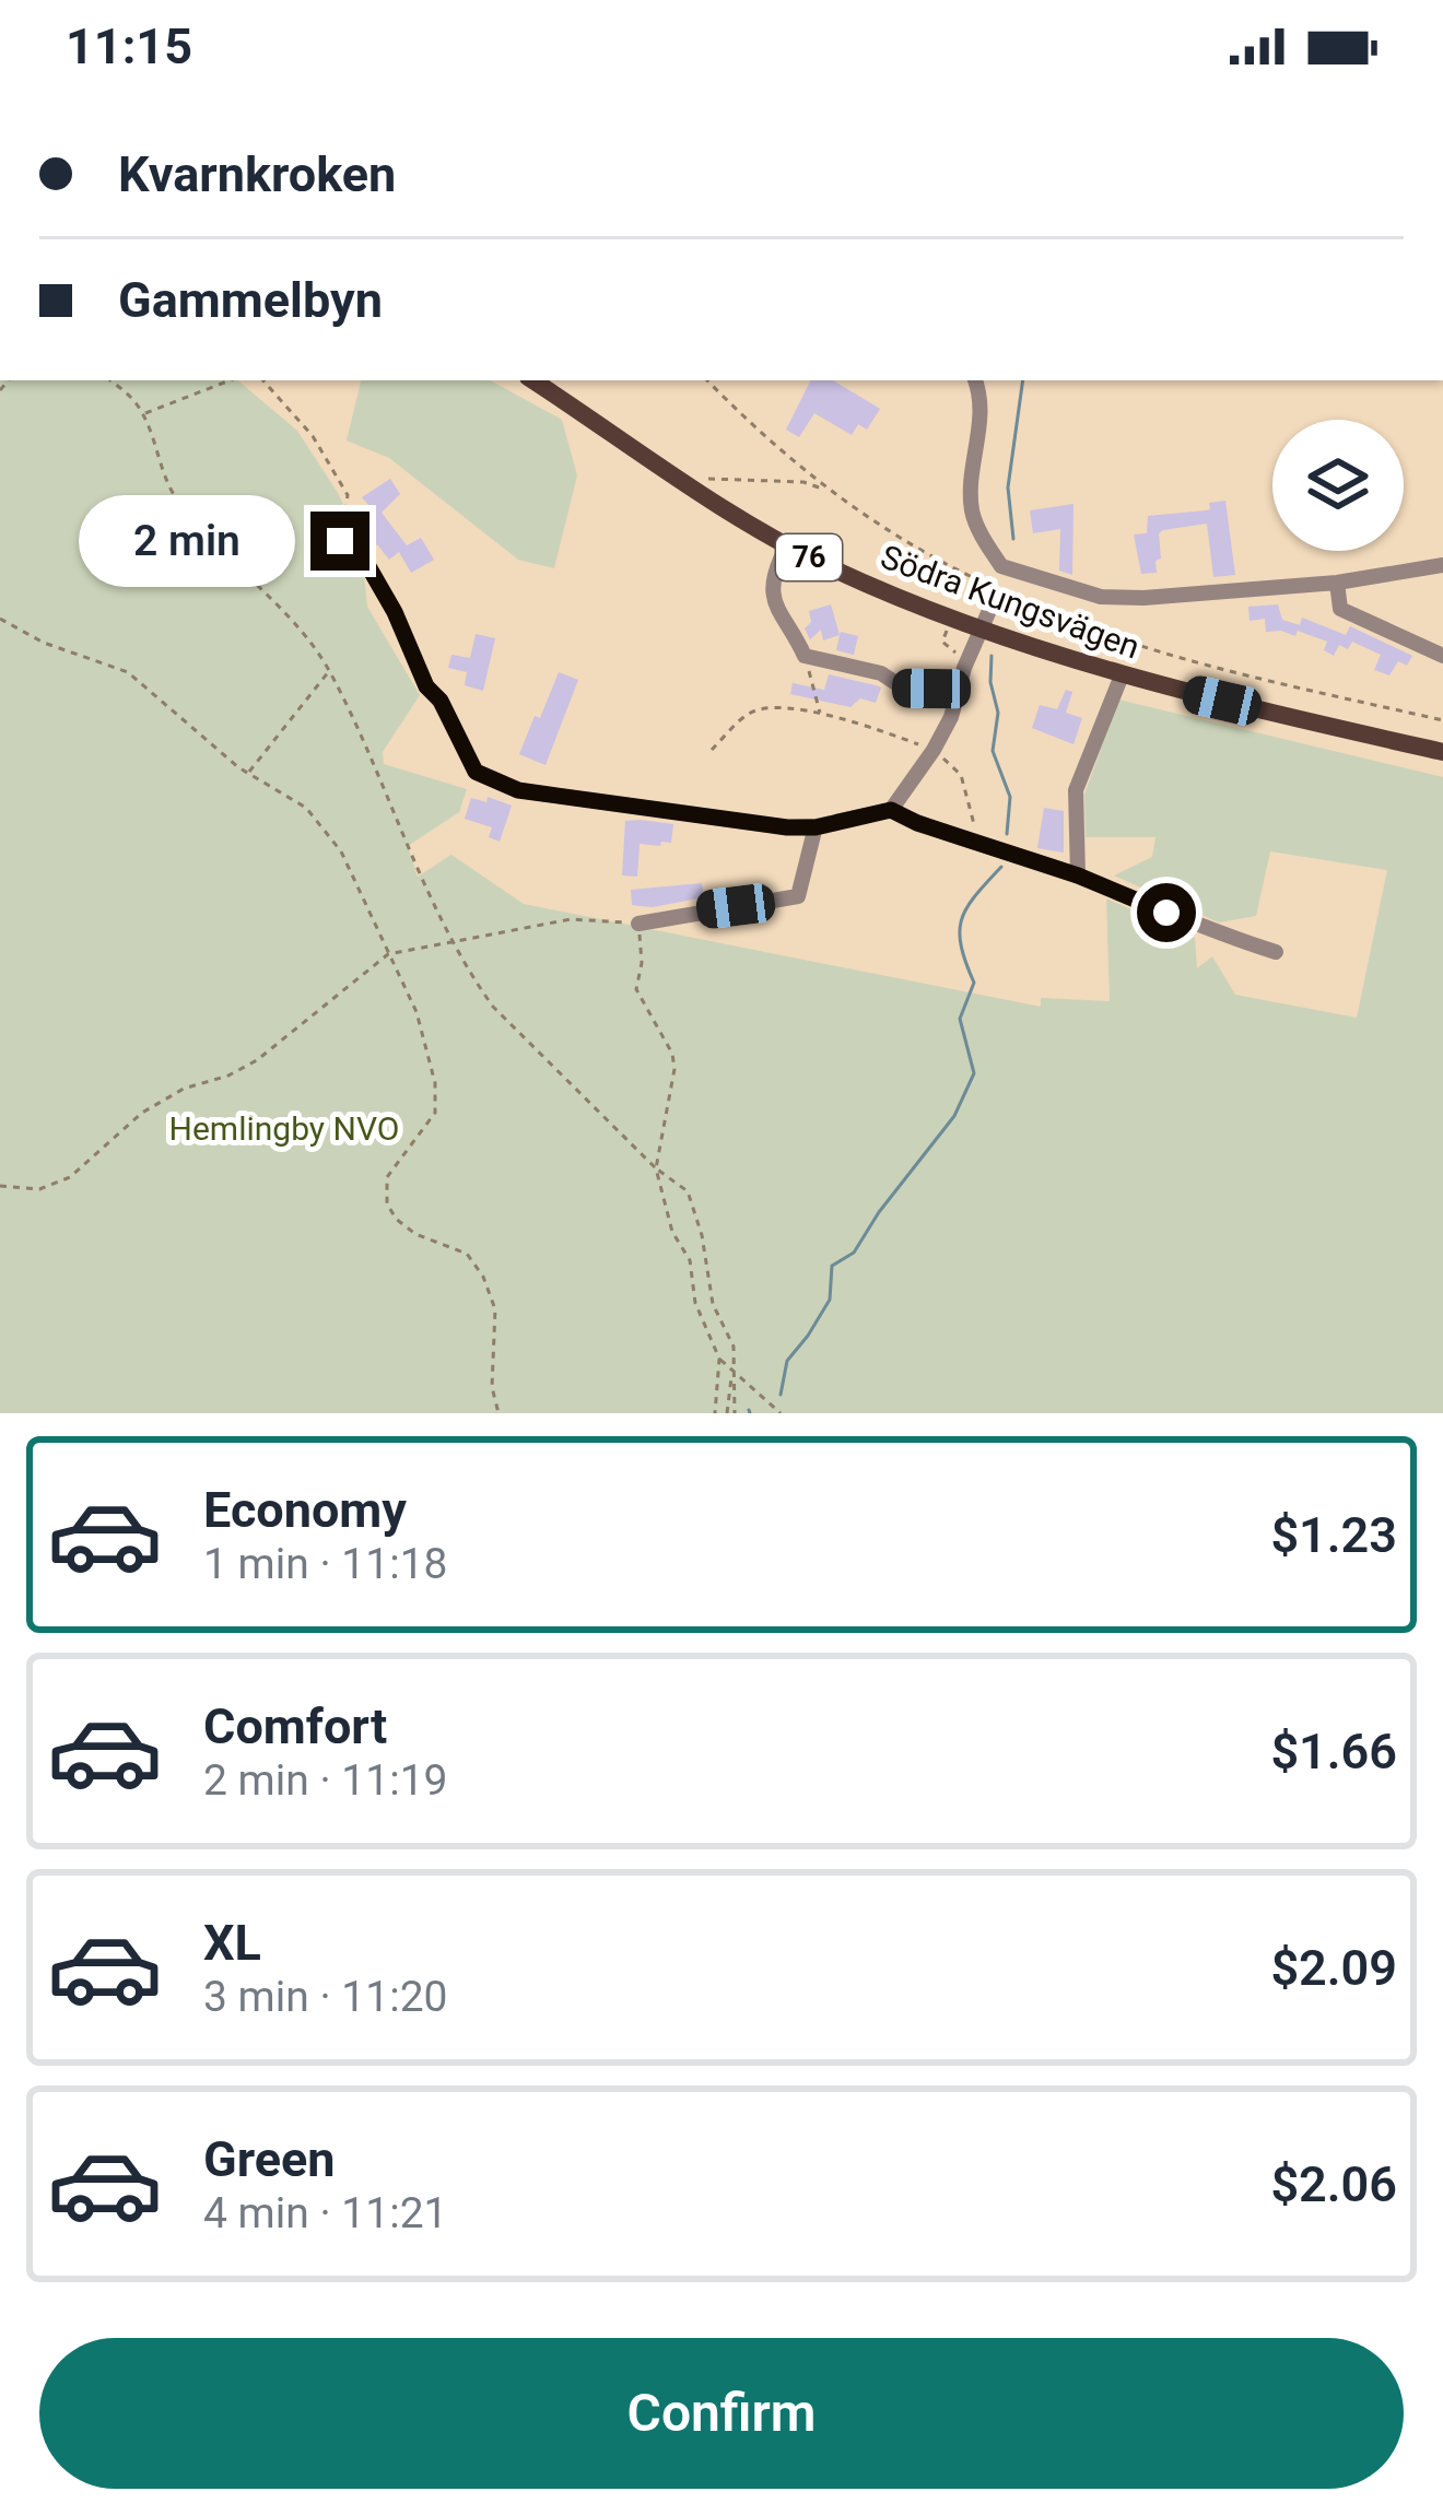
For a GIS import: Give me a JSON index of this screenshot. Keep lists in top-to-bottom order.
{
  "streets": {
    "main road": ["76", "Södra Kungsvägen"]
  },
  "parks": ["Hemlingby NVO"],
  "page": {
    "status": "11:15",
    "banner": ["Kvarnkroken", "Gammelbyn"],
    "bubble": "2 min",
    "list": [
      {
        "name": "Economy",
        "note": "1 min · 11:18",
        "value": "$1.23"
      },
      {
        "name": "Comfort",
        "note": "2 min · 11:19",
        "value": "$1.66"
      },
      {
        "name": "XL",
        "note": "3 min · 11:20",
        "value": "$2.09"
      },
      {
        "name": "Green",
        "note": "4 min · 11:21",
        "value": "$2.06"
      }
    ],
    "buttons": "Confirm"
  }
}
